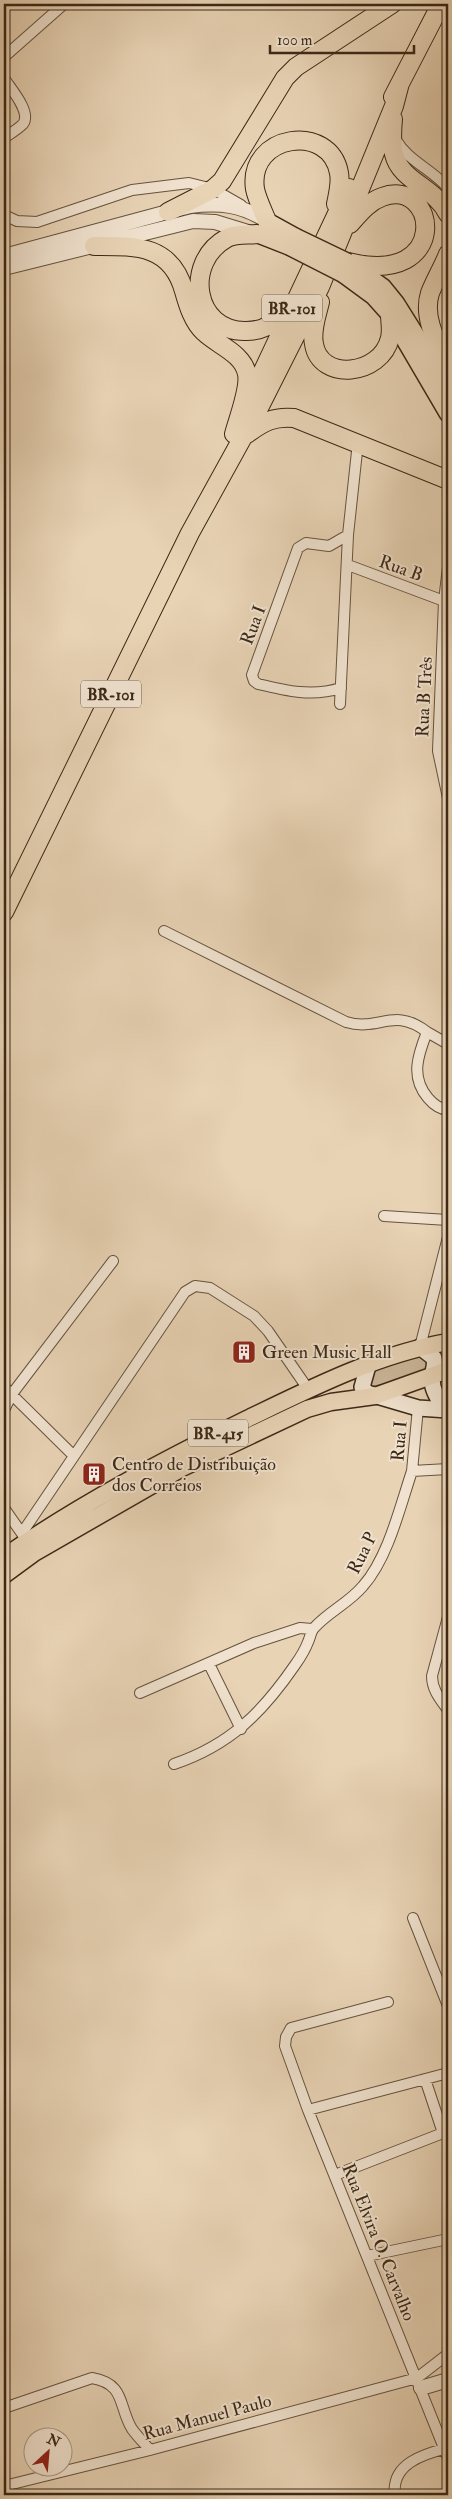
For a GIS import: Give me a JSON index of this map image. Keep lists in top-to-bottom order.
{
  "streets": {
    "highway": ["BR-101"],
    "main road": ["BR-415"],
    "street": [
      "Rua B",
      "Rua I",
      "Rua B Três",
      "Rua P",
      "Rua Elvira O. Carvalho",
      "Rua Manuel Paulo"
    ]
  },
  "crossings": [
    ["Rua B", "Rua B Três"],
    ["Rua I", "Rua P"],
    ["Rua Elvira O. Carvalho", "Rua Manuel Paulo"]
  ],
  "places": {
    "building": ["Green Music Hall", "Centro de Distribuição dos Correios"]
  },
  "scale_bar": "100 m",
  "north": "top right"
}
